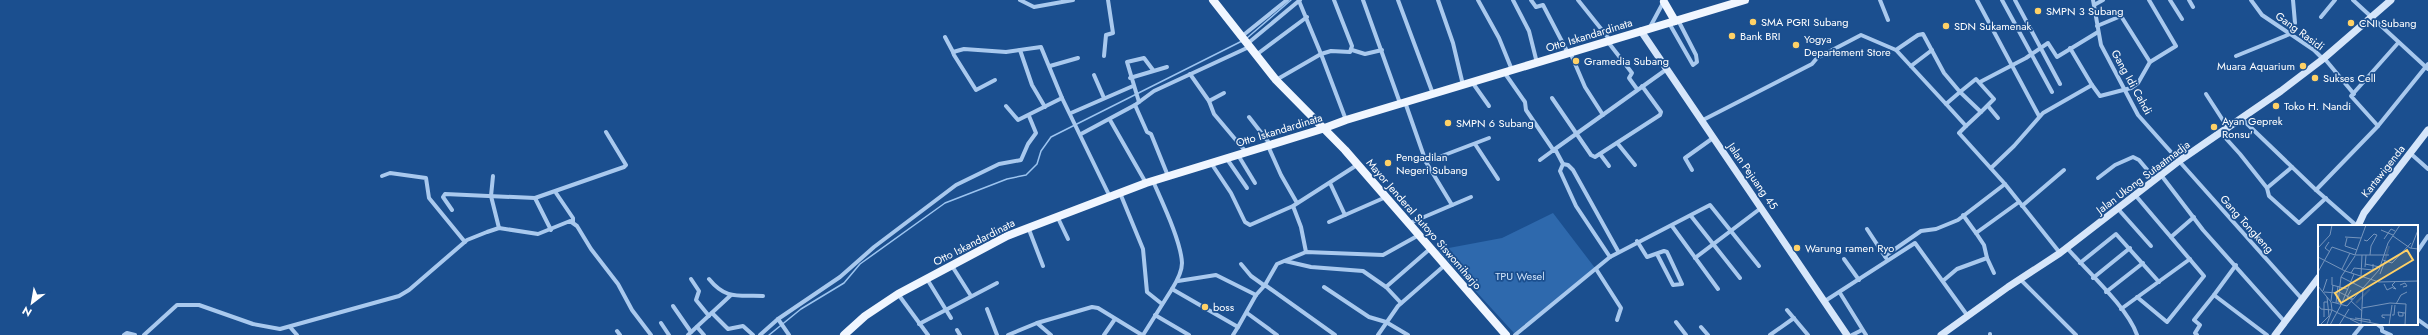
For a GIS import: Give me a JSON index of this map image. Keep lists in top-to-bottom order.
{
  "streets": {
    "main road": ["Otto Iskandardinata", "Mayor Jenderal Sutoyo Siswomiharjo"],
    "street": [
      "Gang Rasidi",
      "Gang Idi Cahdi",
      "Kartawigenda",
      "Jalan Pejuang 45",
      "Jalan Ukong Sutaatmadja",
      "Gang Tongkeng"
    ]
  },
  "crossings": [
    ["Gang Rasidi", "Jalan Ukong Sutaatmadja"],
    ["Otto Iskandardinata", "Jalan Pejuang 45"],
    ["Otto Iskandardinata", "Mayor Jenderal Sutoyo Siswomiharjo"],
    ["Gang Idi Cahdi", "Jalan Ukong Sutaatmadja"],
    ["Gang Idi Cahdi", "Gang Tongkeng"],
    ["Jalan Ukong Sutaatmadja", "Gang Tongkeng"]
  ],
  "parks": ["TPU Wesel"],
  "places": [
    "SMPN 3 Subang",
    "SMA PGRI Subang",
    "CNI Subang",
    "SDN Sukamenak",
    "Bank BRI",
    "Yogya Departement Store",
    "Gramedia Subang",
    "Muara Aquarium",
    "Sukses Cell",
    "Toko H. Nandi",
    "SMPN 6 Subang",
    "Ayan Geprek Ronsu'",
    "Pengadilan Negeri Subang",
    "Warung ramen Ryo",
    "boss"
  ],
  "north": "bottom left"
}
